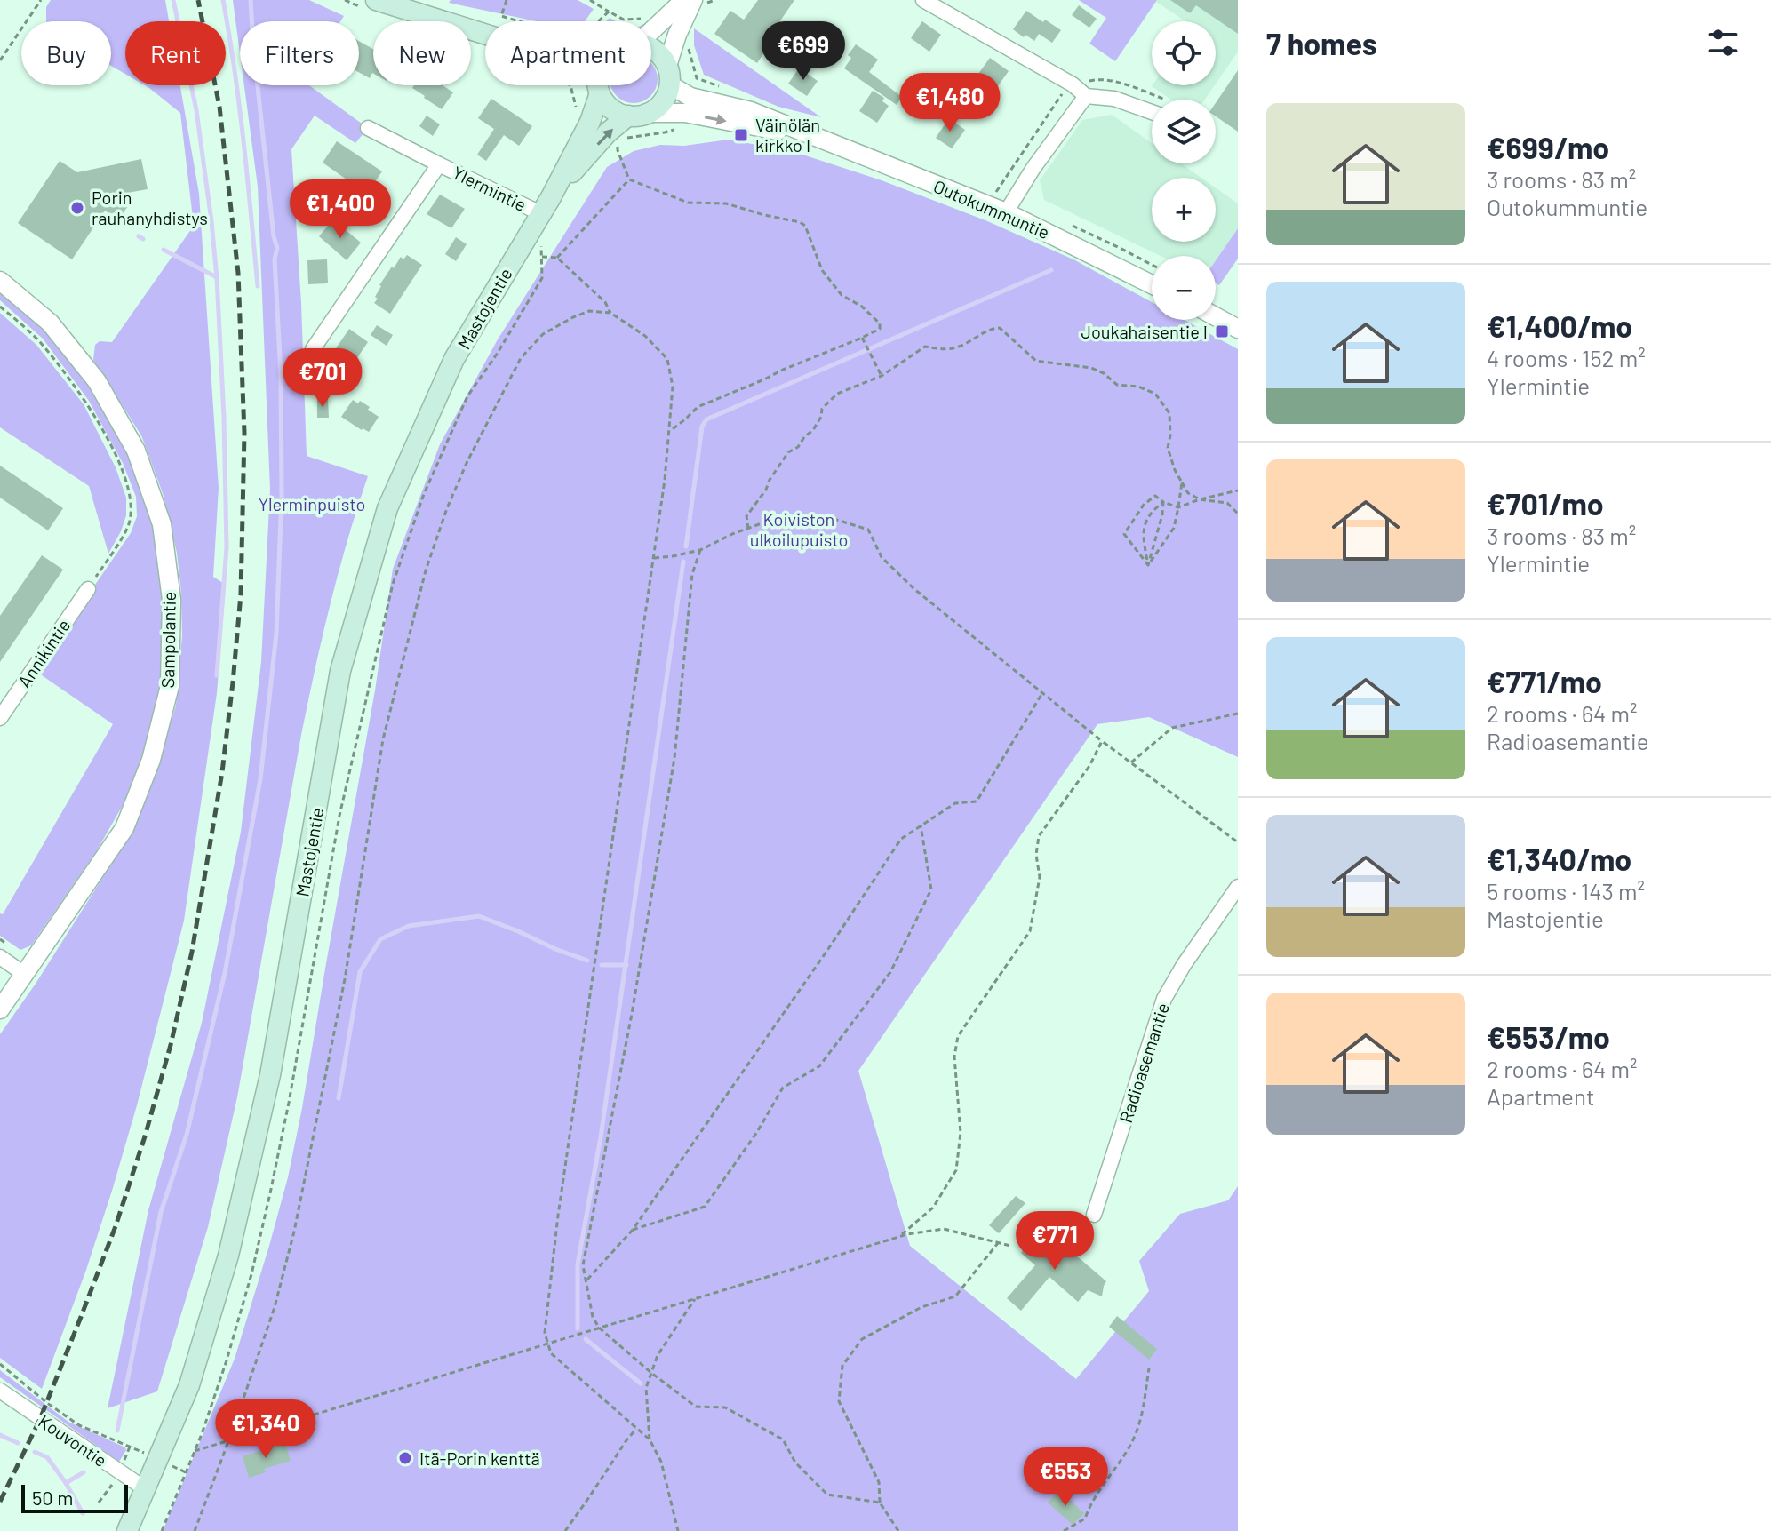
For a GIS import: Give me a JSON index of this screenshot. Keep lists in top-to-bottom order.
{
  "streets": {
    "main road": ["Mastojentie"],
    "street": [
      "Ylermintie",
      "Outokummuntie",
      "Sampolantie",
      "Annikintie",
      "Radioasemantie",
      "Kouvontie"
    ]
  },
  "crossings": [
    ["Ylermintie", "Mastojentie"],
    ["Outokummuntie", "Mastojentie"],
    ["Mastojentie", "Kouvontie"]
  ],
  "parks": ["Ylerminpuisto", "Koiviston ulkoilupuisto"],
  "places": {
    "transit": ["Väinölän kirkko I", "Joukahaisentie I"],
    "other": ["Porin rauhanyhdistys", "Itä-Porin kenttä"]
  },
  "scale_bar": "50 m",
  "page": {
    "heading": "7 homes",
    "map_buttons": ["+", "−"],
    "price": [
      "€699",
      "€1,480",
      "€1,400",
      "€701",
      "€771",
      "€1,340",
      "€553"
    ],
    "chip": [
      "Buy",
      "Rent",
      "Filters",
      "New",
      "Apartment"
    ],
    "list": [
      {
        "name": "€699/mo",
        "note": "3 rooms · 83 m² · Outokummuntie"
      },
      {
        "name": "€1,400/mo",
        "note": "4 rooms · 152 m² · Ylermintie"
      },
      {
        "name": "€701/mo",
        "note": "3 rooms · 83 m² · Ylermintie"
      },
      {
        "name": "€771/mo",
        "note": "2 rooms · 64 m² · Radioasemantie"
      },
      {
        "name": "€1,340/mo",
        "note": "5 rooms · 143 m² · Mastojentie"
      },
      {
        "name": "€553/mo",
        "note": "2 rooms · 64 m² · Apartment"
      }
    ],
    "scale": "50 m"
  }
}
